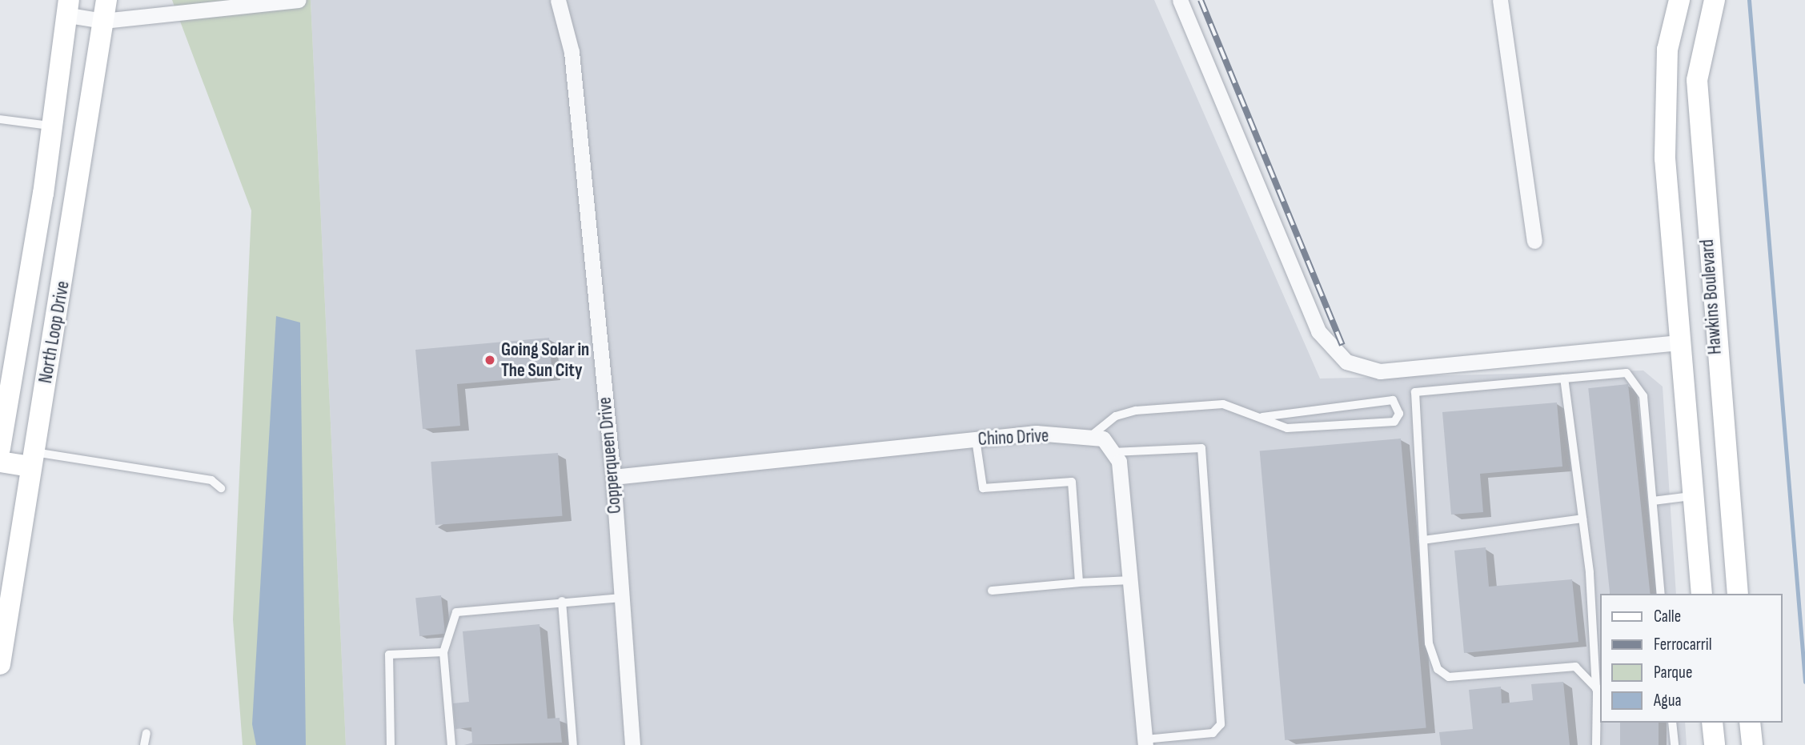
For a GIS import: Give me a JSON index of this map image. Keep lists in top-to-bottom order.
{
  "streets": {
    "main road": ["Hawkins Boulevard", "North Loop Drive"],
    "street": ["Chino Drive", "Copperqueen Drive"]
  },
  "crossings": [
    ["Chino Drive", "Copperqueen Drive"]
  ],
  "places": ["Going Solar in The Sun City"],
  "legend": [
    "Calle",
    "Ferrocarril",
    "Parque",
    "Agua"
  ]
}
